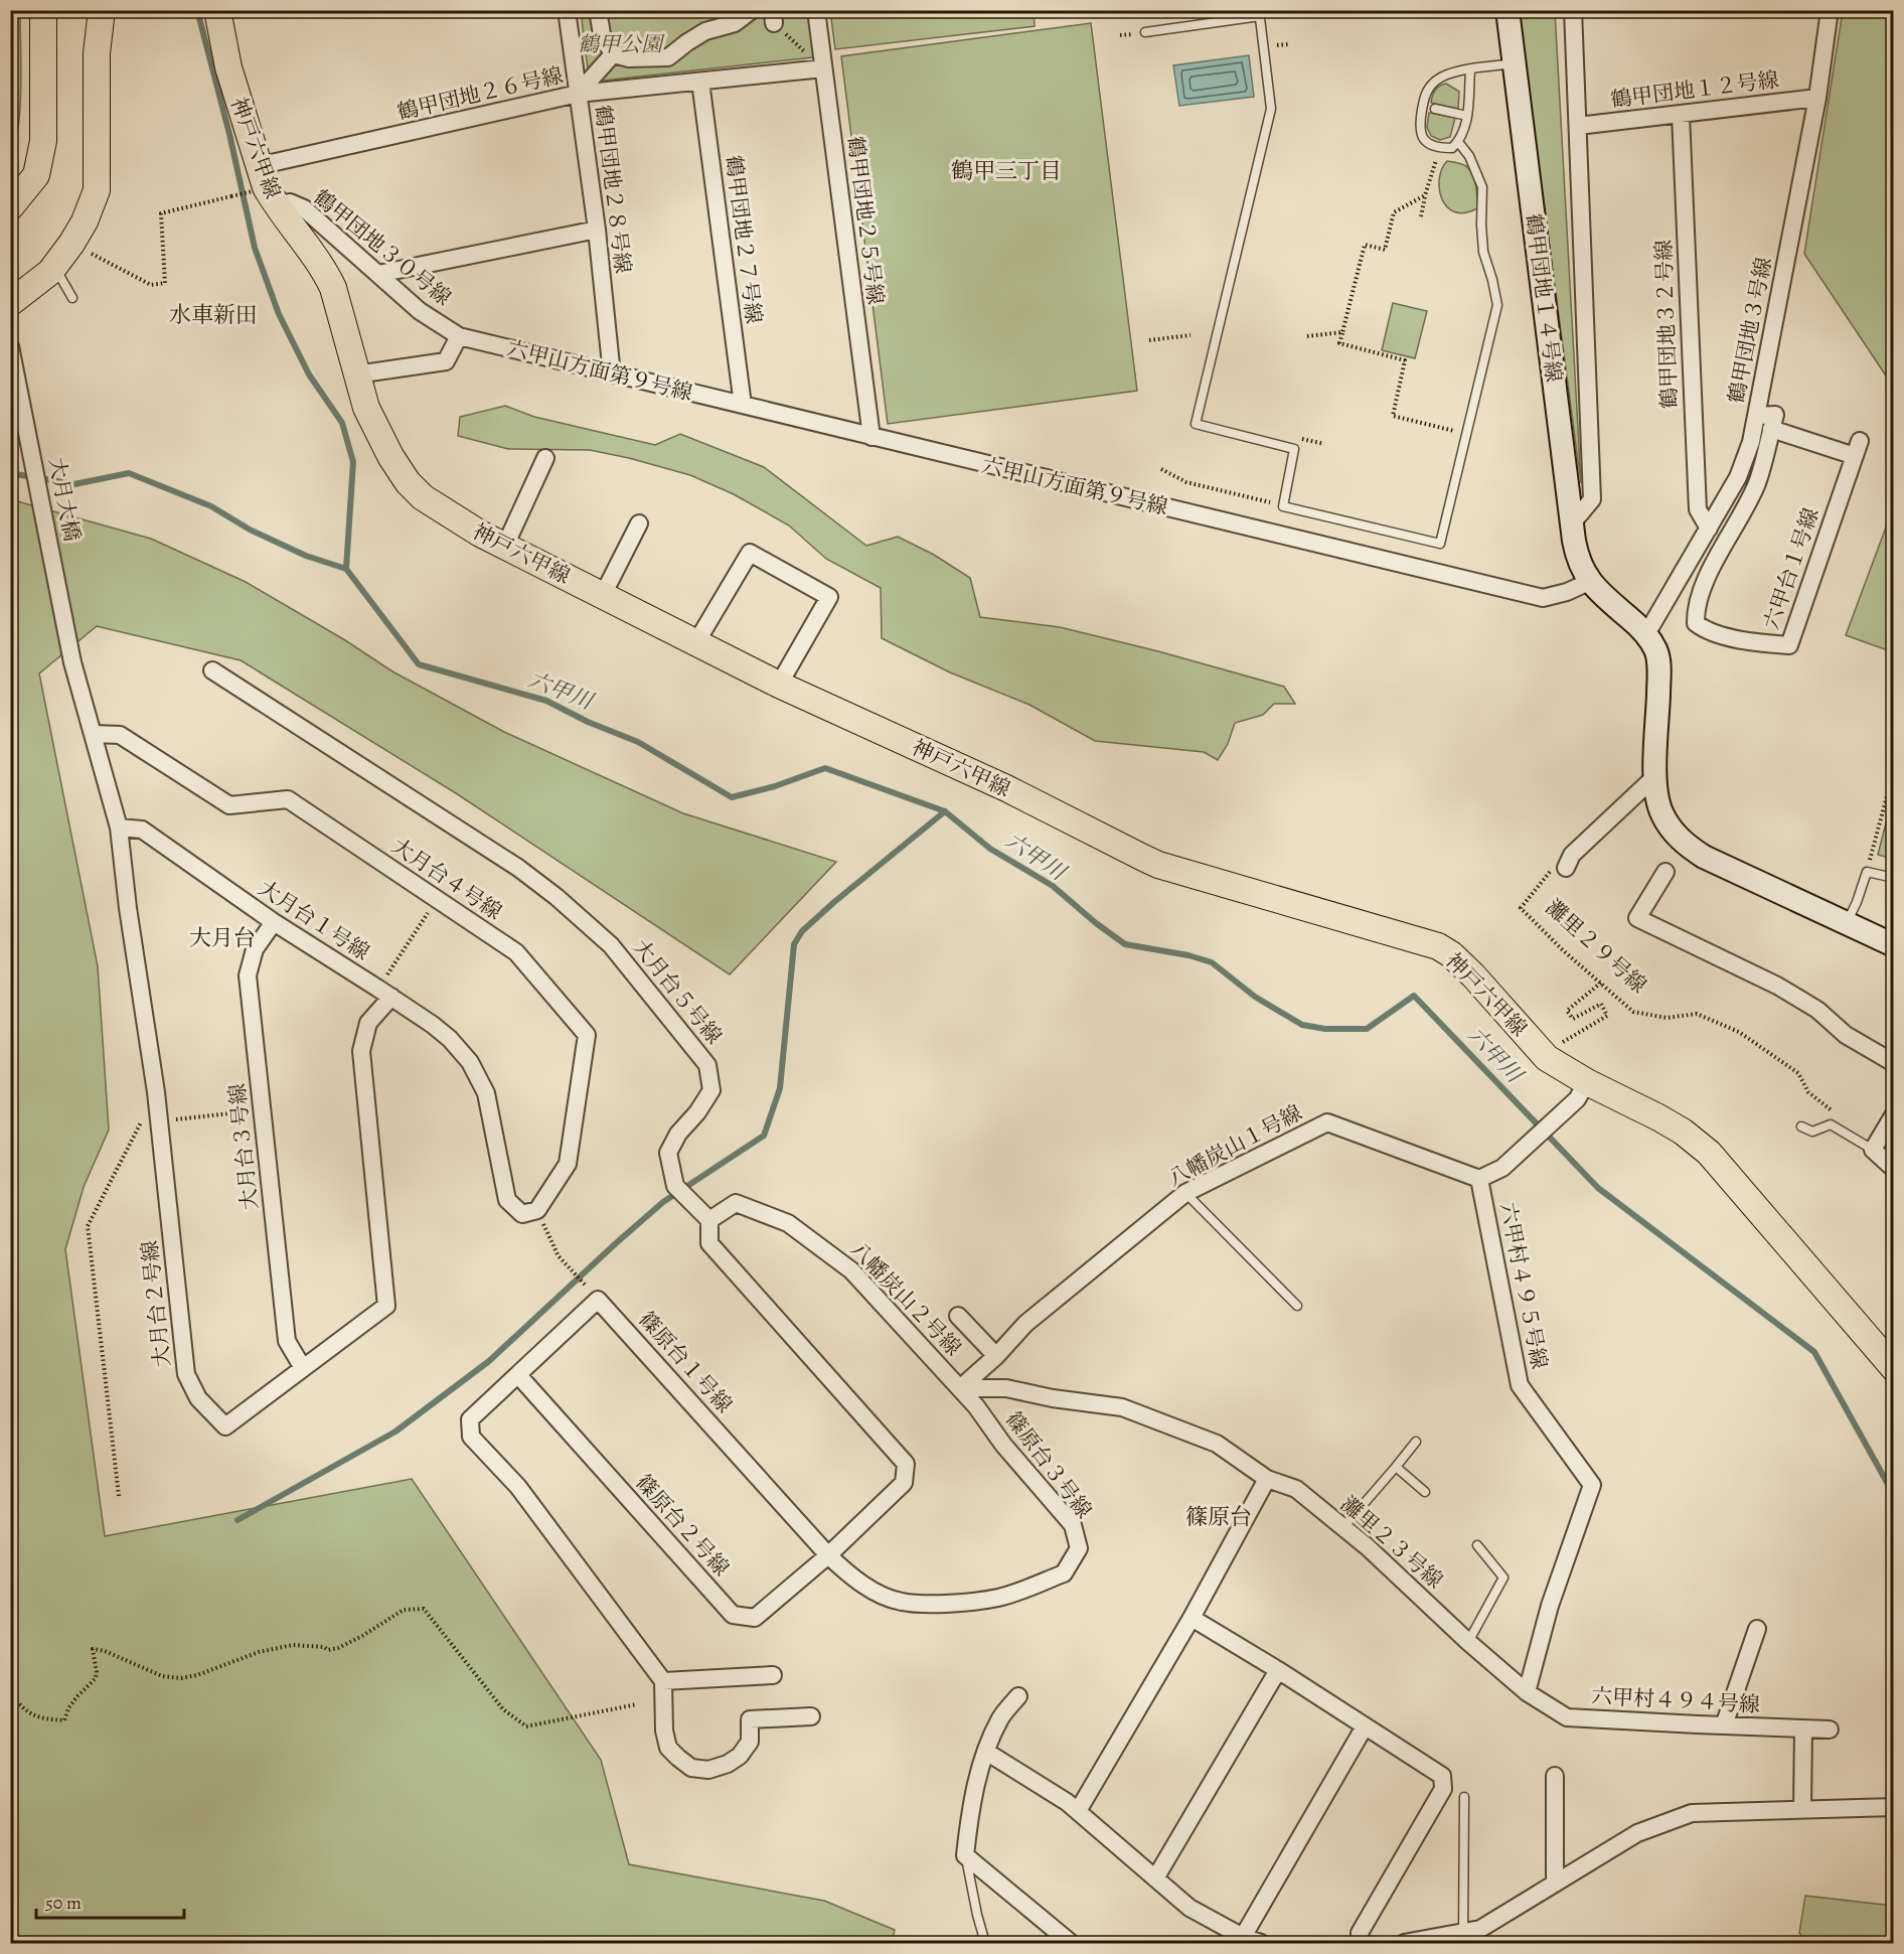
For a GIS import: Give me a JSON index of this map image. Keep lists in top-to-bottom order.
{
  "streets": {
    "main road": ["神戸六甲線"],
    "street": [
      "鶴甲団地１２号線",
      "鶴甲団地２６号線",
      "鶴甲団地２８号線",
      "鶴甲団地２５号線",
      "鶴甲団地２７号線",
      "鶴甲団地３０号線",
      "鶴甲団地１４号線",
      "鶴甲団地３２号線",
      "鶴甲団地３号線",
      "六甲山方面第９号線",
      "大月大橋",
      "六甲台１号線",
      "大月台４号線",
      "大月台１号線",
      "大月台５号線",
      "八幡炭山１号線",
      "大月台３号線",
      "六甲村４９５号線",
      "八幡炭山２号線",
      "大月台２号線",
      "篠原台１号線",
      "篠原台３号線",
      "篠原台２号線",
      "灘里２３号線",
      "六甲村４９４号線"
    ],
    "path": ["灘里２９号線"]
  },
  "crossings": [
    ["鶴甲団地１２号線", "鶴甲団地３２号線"],
    ["鶴甲団地１２号線", "鶴甲団地３号線"],
    ["鶴甲団地２６号線", "神戸六甲線"],
    ["鶴甲団地２６号線", "鶴甲団地２８号線"],
    ["鶴甲団地２６号線", "鶴甲団地２５号線"],
    ["鶴甲団地２６号線", "鶴甲団地２７号線"],
    ["神戸六甲線", "鶴甲団地３０号線"],
    ["神戸六甲線", "六甲村４９５号線"],
    ["鶴甲団地２８号線", "六甲山方面第９号線"],
    ["鶴甲団地２５号線", "六甲山方面第９号線"],
    ["鶴甲団地２７号線", "六甲山方面第９号線"],
    ["鶴甲団地３０号線", "六甲山方面第９号線"],
    ["鶴甲団地１４号線", "六甲山方面第９号線"],
    ["鶴甲団地３２号線", "鶴甲団地３号線"],
    ["大月大橋", "大月台４号線"],
    ["大月台４号線", "大月台１号線"],
    ["大月台１号線", "大月台３号線"],
    ["大月台１号線", "大月台２号線"],
    ["大月台５号線", "八幡炭山２号線"],
    ["八幡炭山１号線", "六甲村４９５号線"],
    ["八幡炭山１号線", "八幡炭山２号線"],
    ["八幡炭山１号線", "篠原台３号線"],
    ["八幡炭山１号線", "灘里２３号線"],
    ["大月台３号線", "大月台２号線"],
    ["六甲村４９５号線", "灘里２３号線"],
    ["六甲村４９５号線", "六甲村４９４号線"],
    ["八幡炭山２号線", "篠原台３号線"],
    ["八幡炭山２号線", "灘里２３号線"],
    ["篠原台１号線", "篠原台３号線"],
    ["篠原台１号線", "篠原台２号線"],
    ["篠原台３号線", "篠原台２号線"],
    ["篠原台３号線", "灘里２３号線"],
    ["灘里２３号線", "六甲村４９４号線"]
  ],
  "districts": [
    "鶴甲三丁目",
    "水車新田",
    "大月台",
    "篠原台"
  ],
  "water": ["六甲川"],
  "parks": ["鶴甲公園"],
  "scale_bar": "50 m"
}
